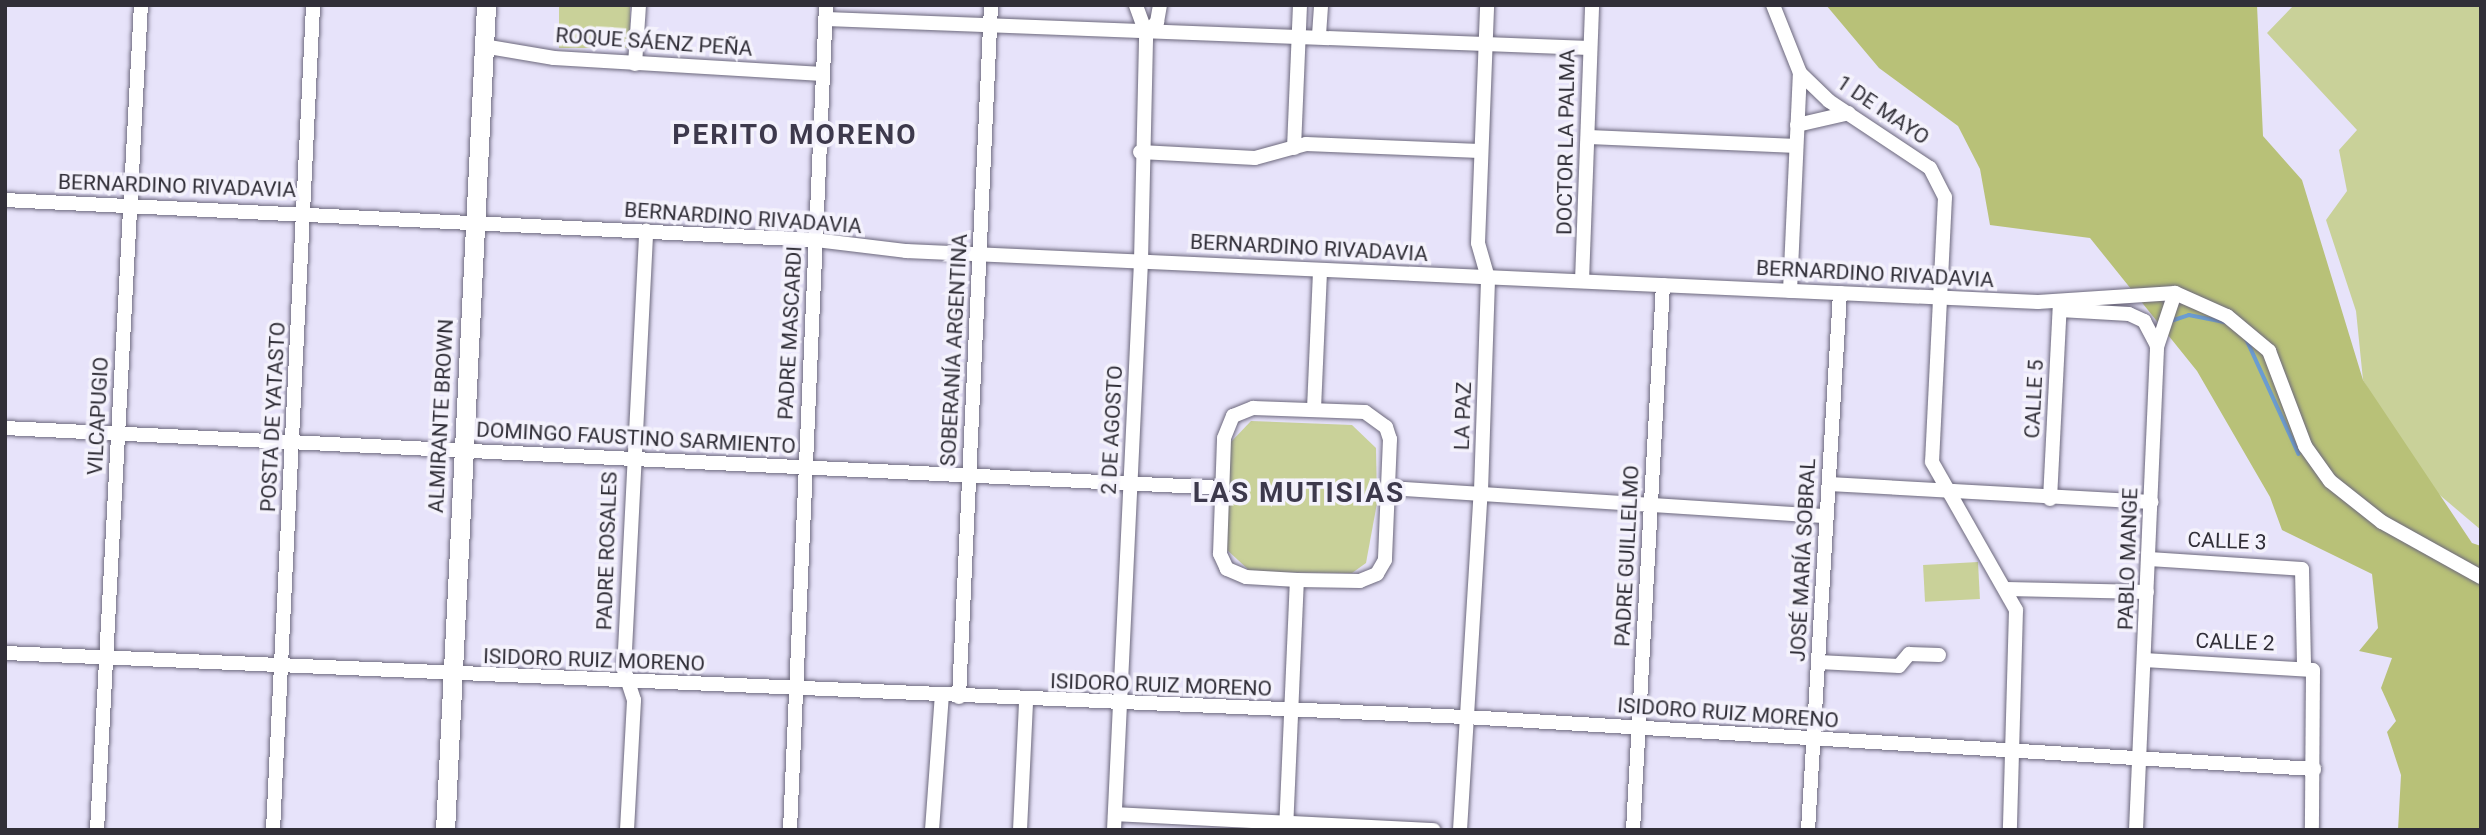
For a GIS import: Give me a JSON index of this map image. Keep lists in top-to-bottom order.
{
  "streets": {
    "street": [
      "ROQUE SÁENZ PEÑA",
      "1 DE MAYO",
      "DOCTOR LA PALMA",
      "BERNARDINO RIVADAVIA",
      "PADRE MASCARDI",
      "SOBERANÍA ARGENTINA",
      "CALLE 5",
      "VILCAPUGIO",
      "ALMIRANTE BROWN",
      "LA PAZ",
      "POSTA DE YATASTO",
      "2 DE AGOSTO",
      "DOMINGO FAUSTINO SARMIENTO",
      "CALLE 3",
      "PADRE ROSALES",
      "PADRE GUILLELMO",
      "PABLO MANGE",
      "JOSÉ MARÍA SOBRAL",
      "CALLE 2",
      "ISIDORO RUIZ MORENO"
    ]
  },
  "crossings": [
    ["ROQUE SÁENZ PEÑA", "PADRE MASCARDI"],
    ["ROQUE SÁENZ PEÑA", "ALMIRANTE BROWN"],
    ["1 DE MAYO", "BERNARDINO RIVADAVIA"],
    ["1 DE MAYO", "ISIDORO RUIZ MORENO"],
    ["DOCTOR LA PALMA", "BERNARDINO RIVADAVIA"],
    ["BERNARDINO RIVADAVIA", "PADRE MASCARDI"],
    ["BERNARDINO RIVADAVIA", "SOBERANÍA ARGENTINA"],
    ["BERNARDINO RIVADAVIA", "CALLE 5"],
    ["BERNARDINO RIVADAVIA", "VILCAPUGIO"],
    ["BERNARDINO RIVADAVIA", "ALMIRANTE BROWN"],
    ["BERNARDINO RIVADAVIA", "LA PAZ"],
    ["BERNARDINO RIVADAVIA", "POSTA DE YATASTO"],
    ["BERNARDINO RIVADAVIA", "2 DE AGOSTO"],
    ["BERNARDINO RIVADAVIA", "PADRE ROSALES"],
    ["BERNARDINO RIVADAVIA", "PADRE GUILLELMO"],
    ["BERNARDINO RIVADAVIA", "PABLO MANGE"],
    ["BERNARDINO RIVADAVIA", "JOSÉ MARÍA SOBRAL"],
    ["PADRE MASCARDI", "DOMINGO FAUSTINO SARMIENTO"],
    ["PADRE MASCARDI", "ISIDORO RUIZ MORENO"],
    ["SOBERANÍA ARGENTINA", "DOMINGO FAUSTINO SARMIENTO"],
    ["SOBERANÍA ARGENTINA", "ISIDORO RUIZ MORENO"],
    ["VILCAPUGIO", "DOMINGO FAUSTINO SARMIENTO"],
    ["VILCAPUGIO", "ISIDORO RUIZ MORENO"],
    ["ALMIRANTE BROWN", "DOMINGO FAUSTINO SARMIENTO"],
    ["ALMIRANTE BROWN", "ISIDORO RUIZ MORENO"],
    ["LA PAZ", "ISIDORO RUIZ MORENO"],
    ["POSTA DE YATASTO", "DOMINGO FAUSTINO SARMIENTO"],
    ["POSTA DE YATASTO", "ISIDORO RUIZ MORENO"],
    ["2 DE AGOSTO", "DOMINGO FAUSTINO SARMIENTO"],
    ["2 DE AGOSTO", "ISIDORO RUIZ MORENO"],
    ["DOMINGO FAUSTINO SARMIENTO", "PADRE ROSALES"],
    ["CALLE 3", "PABLO MANGE"],
    ["CALLE 3", "CALLE 2"],
    ["PADRE ROSALES", "ISIDORO RUIZ MORENO"],
    ["PADRE GUILLELMO", "ISIDORO RUIZ MORENO"],
    ["PABLO MANGE", "CALLE 2"],
    ["PABLO MANGE", "ISIDORO RUIZ MORENO"],
    ["JOSÉ MARÍA SOBRAL", "ISIDORO RUIZ MORENO"],
    ["CALLE 2", "ISIDORO RUIZ MORENO"]
  ],
  "districts": ["PERITO MORENO", "LAS MUTISIAS"]
}
